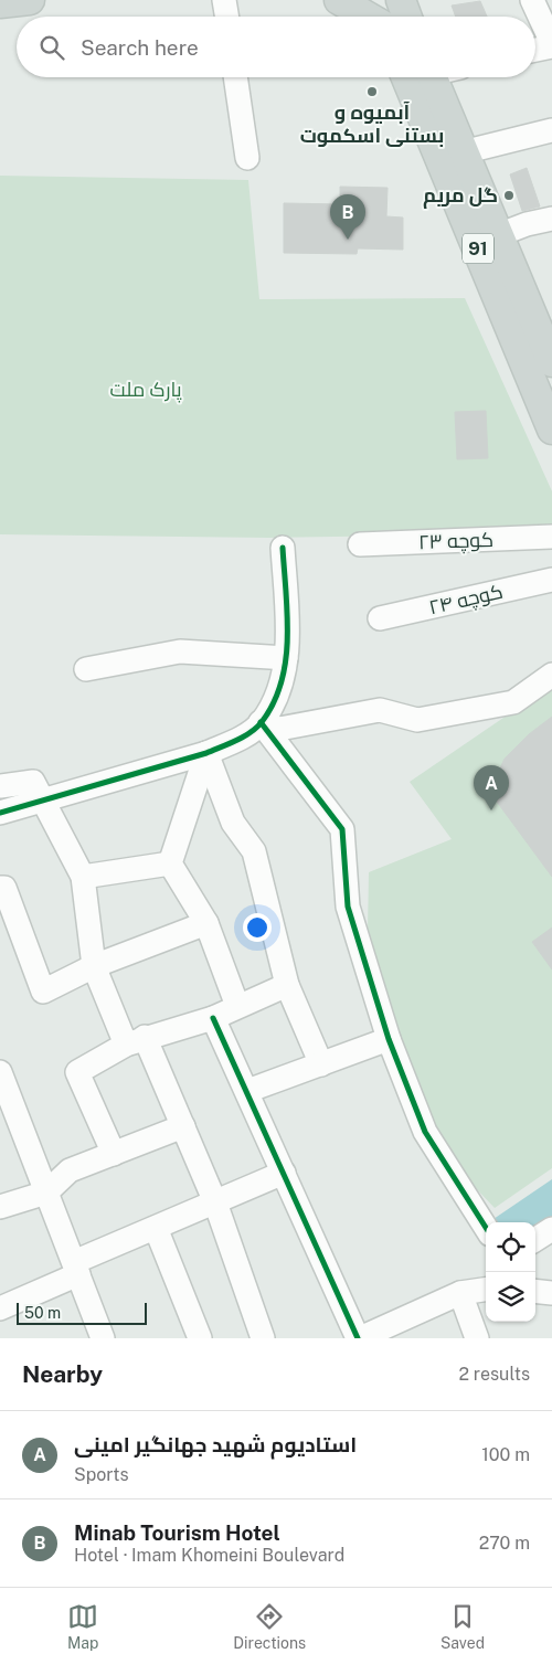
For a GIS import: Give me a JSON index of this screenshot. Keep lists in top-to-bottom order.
{
  "streets": {
    "main road": ["91"],
    "street": ["کوچه ۲۳", "کوچه ۲۴"]
  },
  "parks": ["پارک ملت"],
  "places": ["آبمیوه و بستنی اسکموت", "گل مریم"],
  "scale_bar": "50 m",
  "page": {
    "search": "Search here",
    "pins": ["B", "A"],
    "scale": "50 m",
    "heading": ["Nearby", "2 results"],
    "list": [
      {
        "mark": "A",
        "name": "استادیوم شهید جهانگیر امینی",
        "note": "Sports",
        "value": "100 m"
      },
      {
        "mark": "B",
        "name": "Minab Tourism Hotel",
        "note": "Hotel · Imam Khomeini Boulevard",
        "value": "270 m"
      }
    ],
    "nav": ["Map", "Directions", "Saved"]
  }
}
